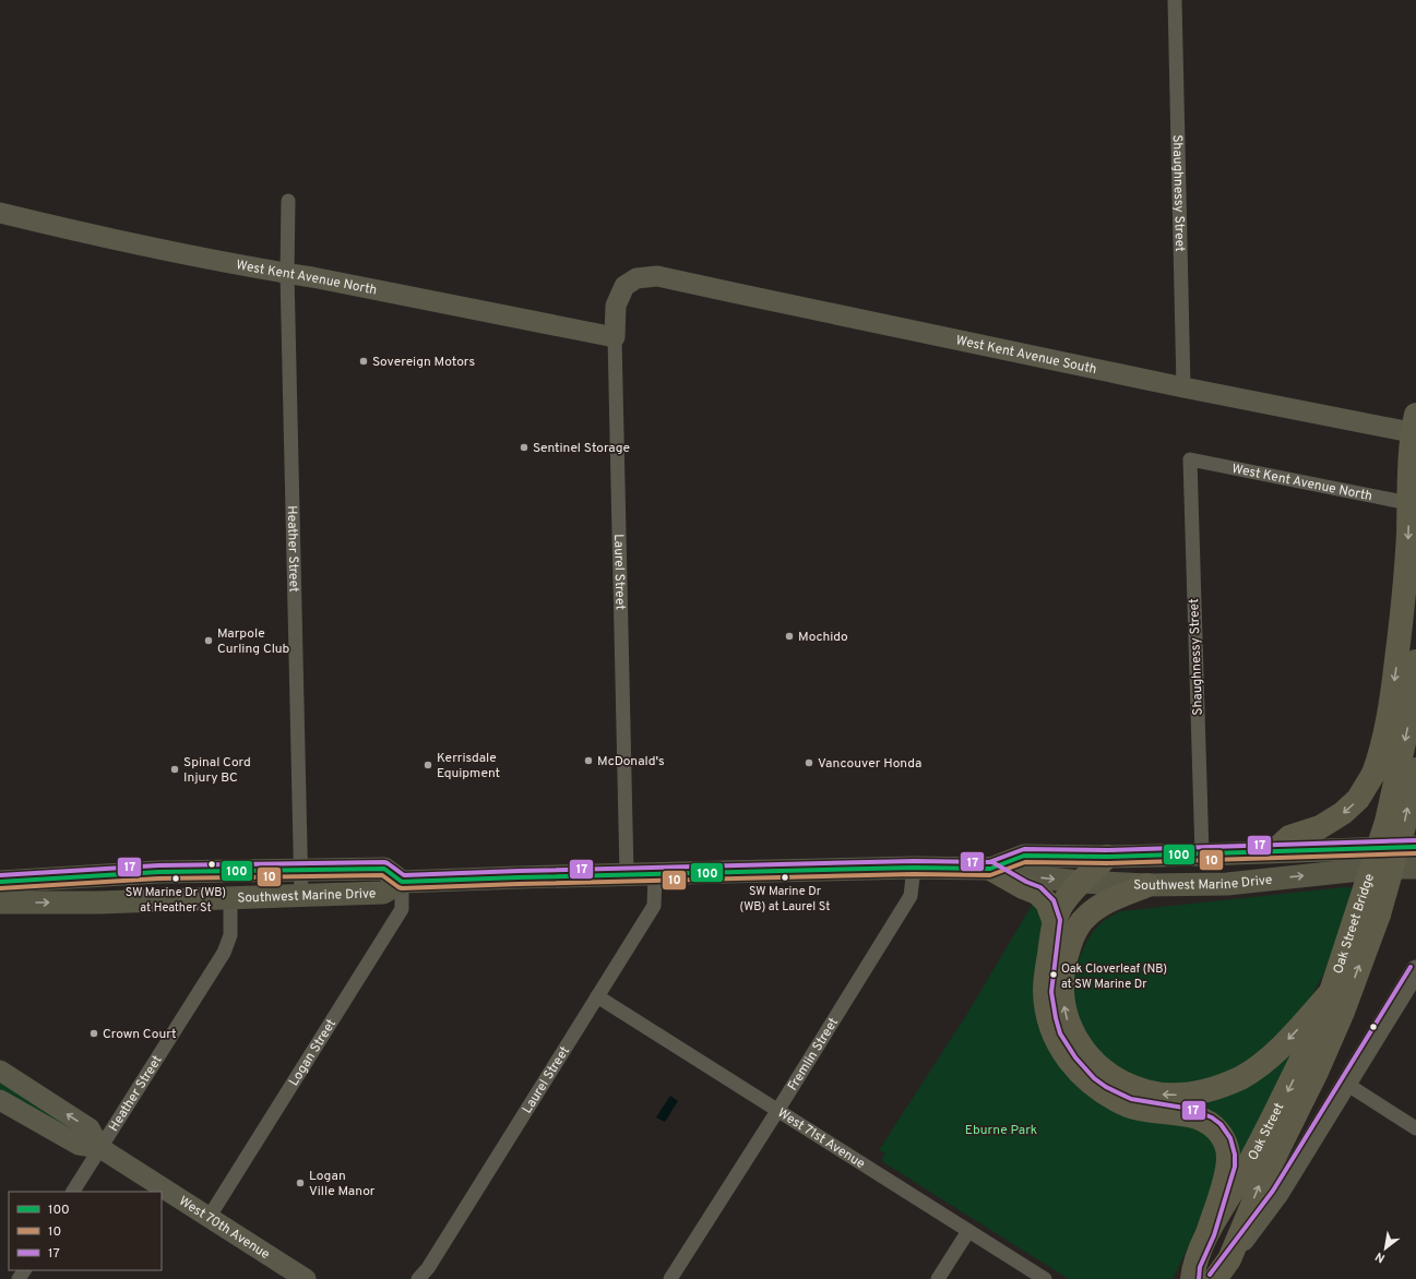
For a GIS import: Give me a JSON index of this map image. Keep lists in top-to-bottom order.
{
  "streets": {
    "highway": ["Oak Street Bridge", "Oak Street"],
    "main road": ["Southwest Marine Drive"],
    "street": [
      "Shaughnessy Street",
      "West Kent Avenue North",
      "West Kent Avenue South",
      "Heather Street",
      "Laurel Street",
      "Logan Street",
      "Fremlin Street",
      "West 71st Avenue",
      "West 70th Avenue"
    ]
  },
  "crossings": [
    ["Shaughnessy Street", "West Kent Avenue North"],
    ["Shaughnessy Street", "West Kent Avenue South"],
    ["Shaughnessy Street", "Southwest Marine Drive"],
    ["West Kent Avenue North", "Heather Street"],
    ["West Kent Avenue North", "Laurel Street"],
    ["West Kent Avenue South", "Laurel Street"],
    ["Heather Street", "Southwest Marine Drive"],
    ["Heather Street", "West 70th Avenue"],
    ["Laurel Street", "Southwest Marine Drive"],
    ["Laurel Street", "West 71st Avenue"],
    ["Southwest Marine Drive", "Logan Street"],
    ["Southwest Marine Drive", "Fremlin Street"],
    ["Oak Street Bridge", "Oak Street"],
    ["Logan Street", "West 70th Avenue"],
    ["Fremlin Street", "West 71st Avenue"]
  ],
  "parks": ["Eburne Park"],
  "places": [
    "Sovereign Motors",
    "Sentinel Storage",
    "Mochido",
    "Marpole Curling Club",
    "McDonald's",
    "Vancouver Honda",
    "Kerrisdale Equipment",
    "Spinal Cord Injury BC",
    "SW Marine Dr (WB) at Laurel St",
    "SW Marine Dr (WB) at Heather St",
    "Oak Cloverleaf (NB) at SW Marine Dr",
    "Crown Court",
    "Logan Ville Manor"
  ],
  "lines": ["transit line 17", "transit line 100", "transit line 10"],
  "legend": ["100", "10", "17"],
  "north": "bottom left"
}
